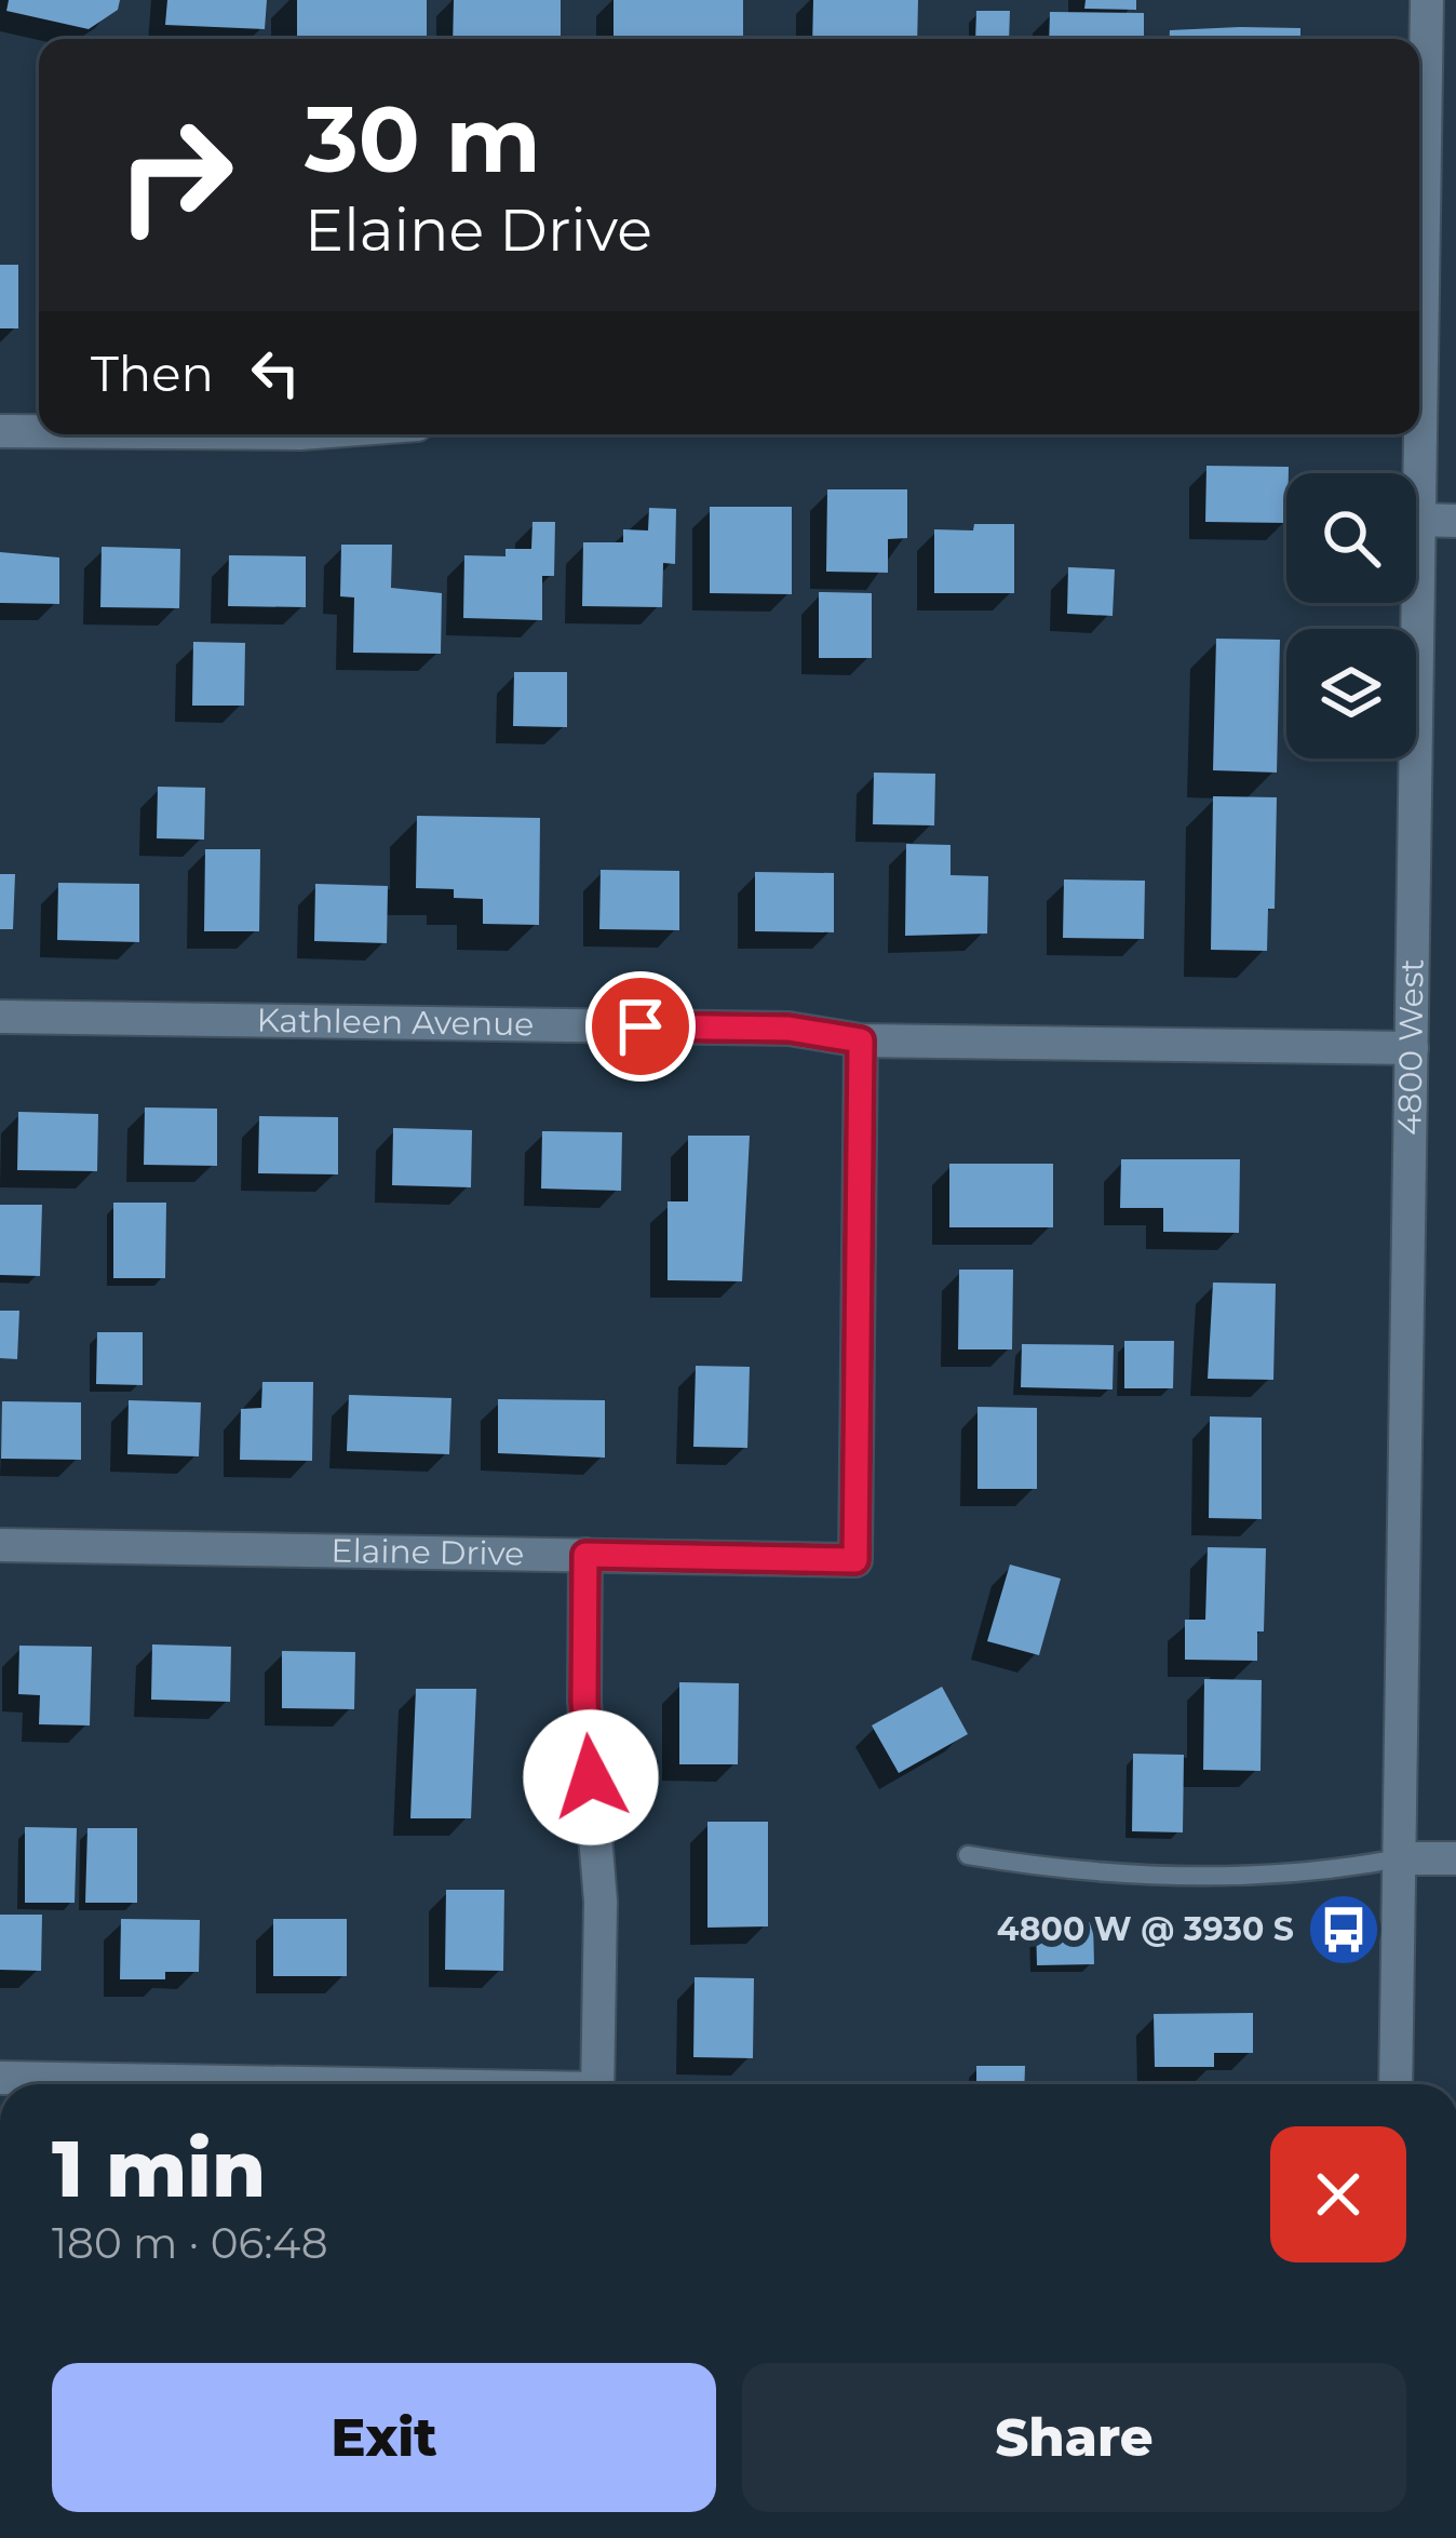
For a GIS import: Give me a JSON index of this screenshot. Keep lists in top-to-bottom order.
{
  "streets": {
    "street": ["Kathleen Avenue", "4800 West", "Elaine Drive"]
  },
  "crossings": [
    ["Kathleen Avenue", "4800 West"],
    ["Kathleen Avenue", "Elaine Drive"]
  ],
  "places": {
    "bus stop": ["4800 W @ 3930 S"]
  },
  "page": {
    "turn": ["30 m", "Elaine Drive"],
    "then": "Then",
    "heading": ["1 min", "180 m · 06:48"],
    "buttons": ["Exit", "Share"]
  }
}
